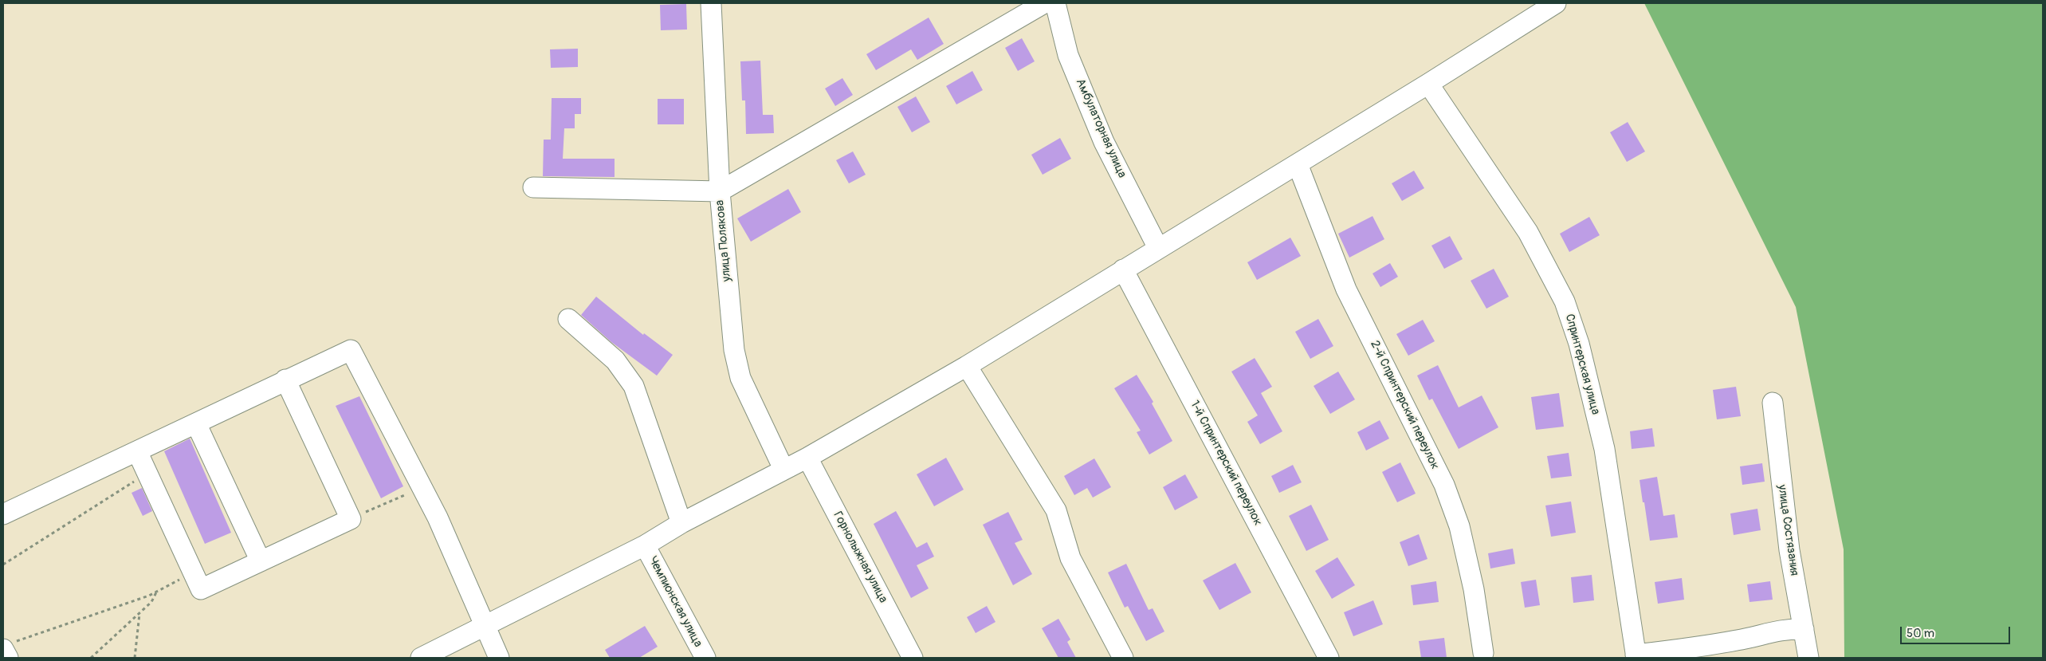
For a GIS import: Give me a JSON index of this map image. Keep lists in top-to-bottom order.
{
  "streets": {
    "street": [
      "Амбулаторная улица",
      "улица Полякова",
      "Спринтерская улица",
      "2-й Спринтерский переулок",
      "1-й Спринтерский переулок",
      "улица Состязания",
      "Горнолыжная улица",
      "Чемпионская улица"
    ]
  },
  "scale_bar": "50 m"
}
